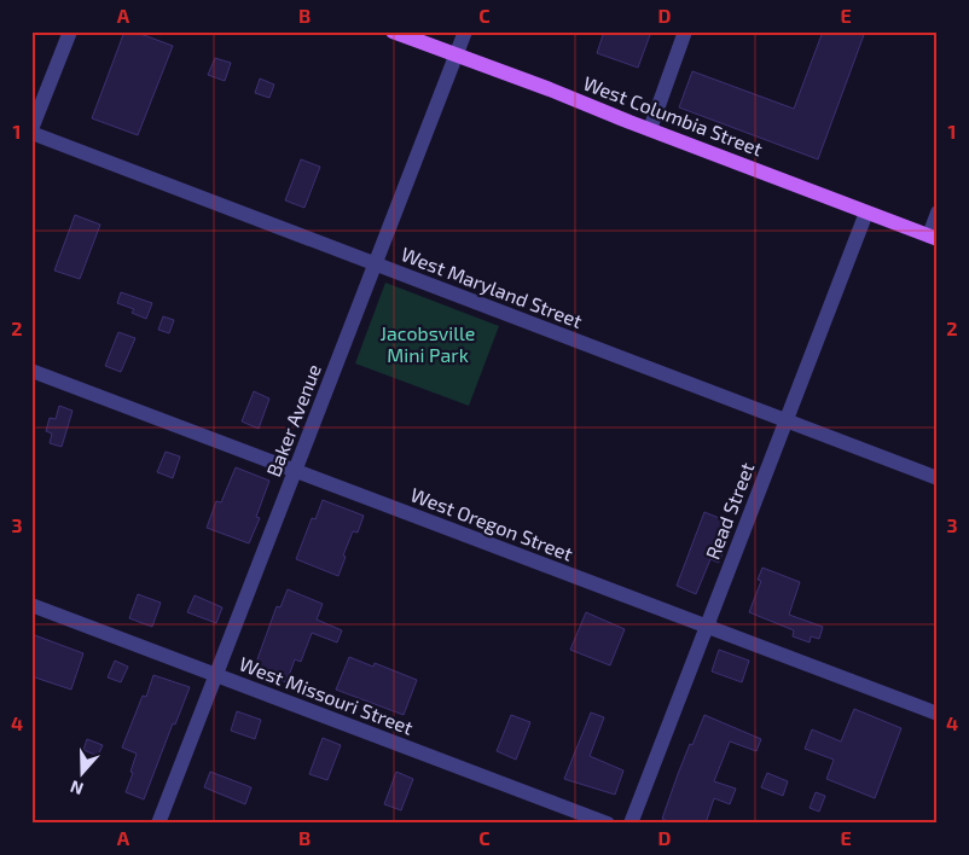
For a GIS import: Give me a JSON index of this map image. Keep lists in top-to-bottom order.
{
  "streets": {
    "main road": ["West Columbia Street"],
    "street": [
      "West Maryland Street",
      "Baker Avenue",
      "Read Street",
      "West Oregon Street",
      "West Missouri Street"
    ]
  },
  "crossings": [
    ["West Columbia Street", "Baker Avenue"],
    ["West Columbia Street", "Read Street"],
    ["West Maryland Street", "Baker Avenue"],
    ["West Maryland Street", "Read Street"],
    ["Baker Avenue", "West Oregon Street"],
    ["Baker Avenue", "West Missouri Street"],
    ["Read Street", "West Oregon Street"]
  ],
  "parks": ["Jacobsville Mini Park"],
  "north": "bottom",
  "grid": {
    "columns": [
      "A",
      "B",
      "C",
      "D",
      "E"
    ],
    "rows": [
      "1",
      "2",
      "3",
      "4"
    ]
  }
}
